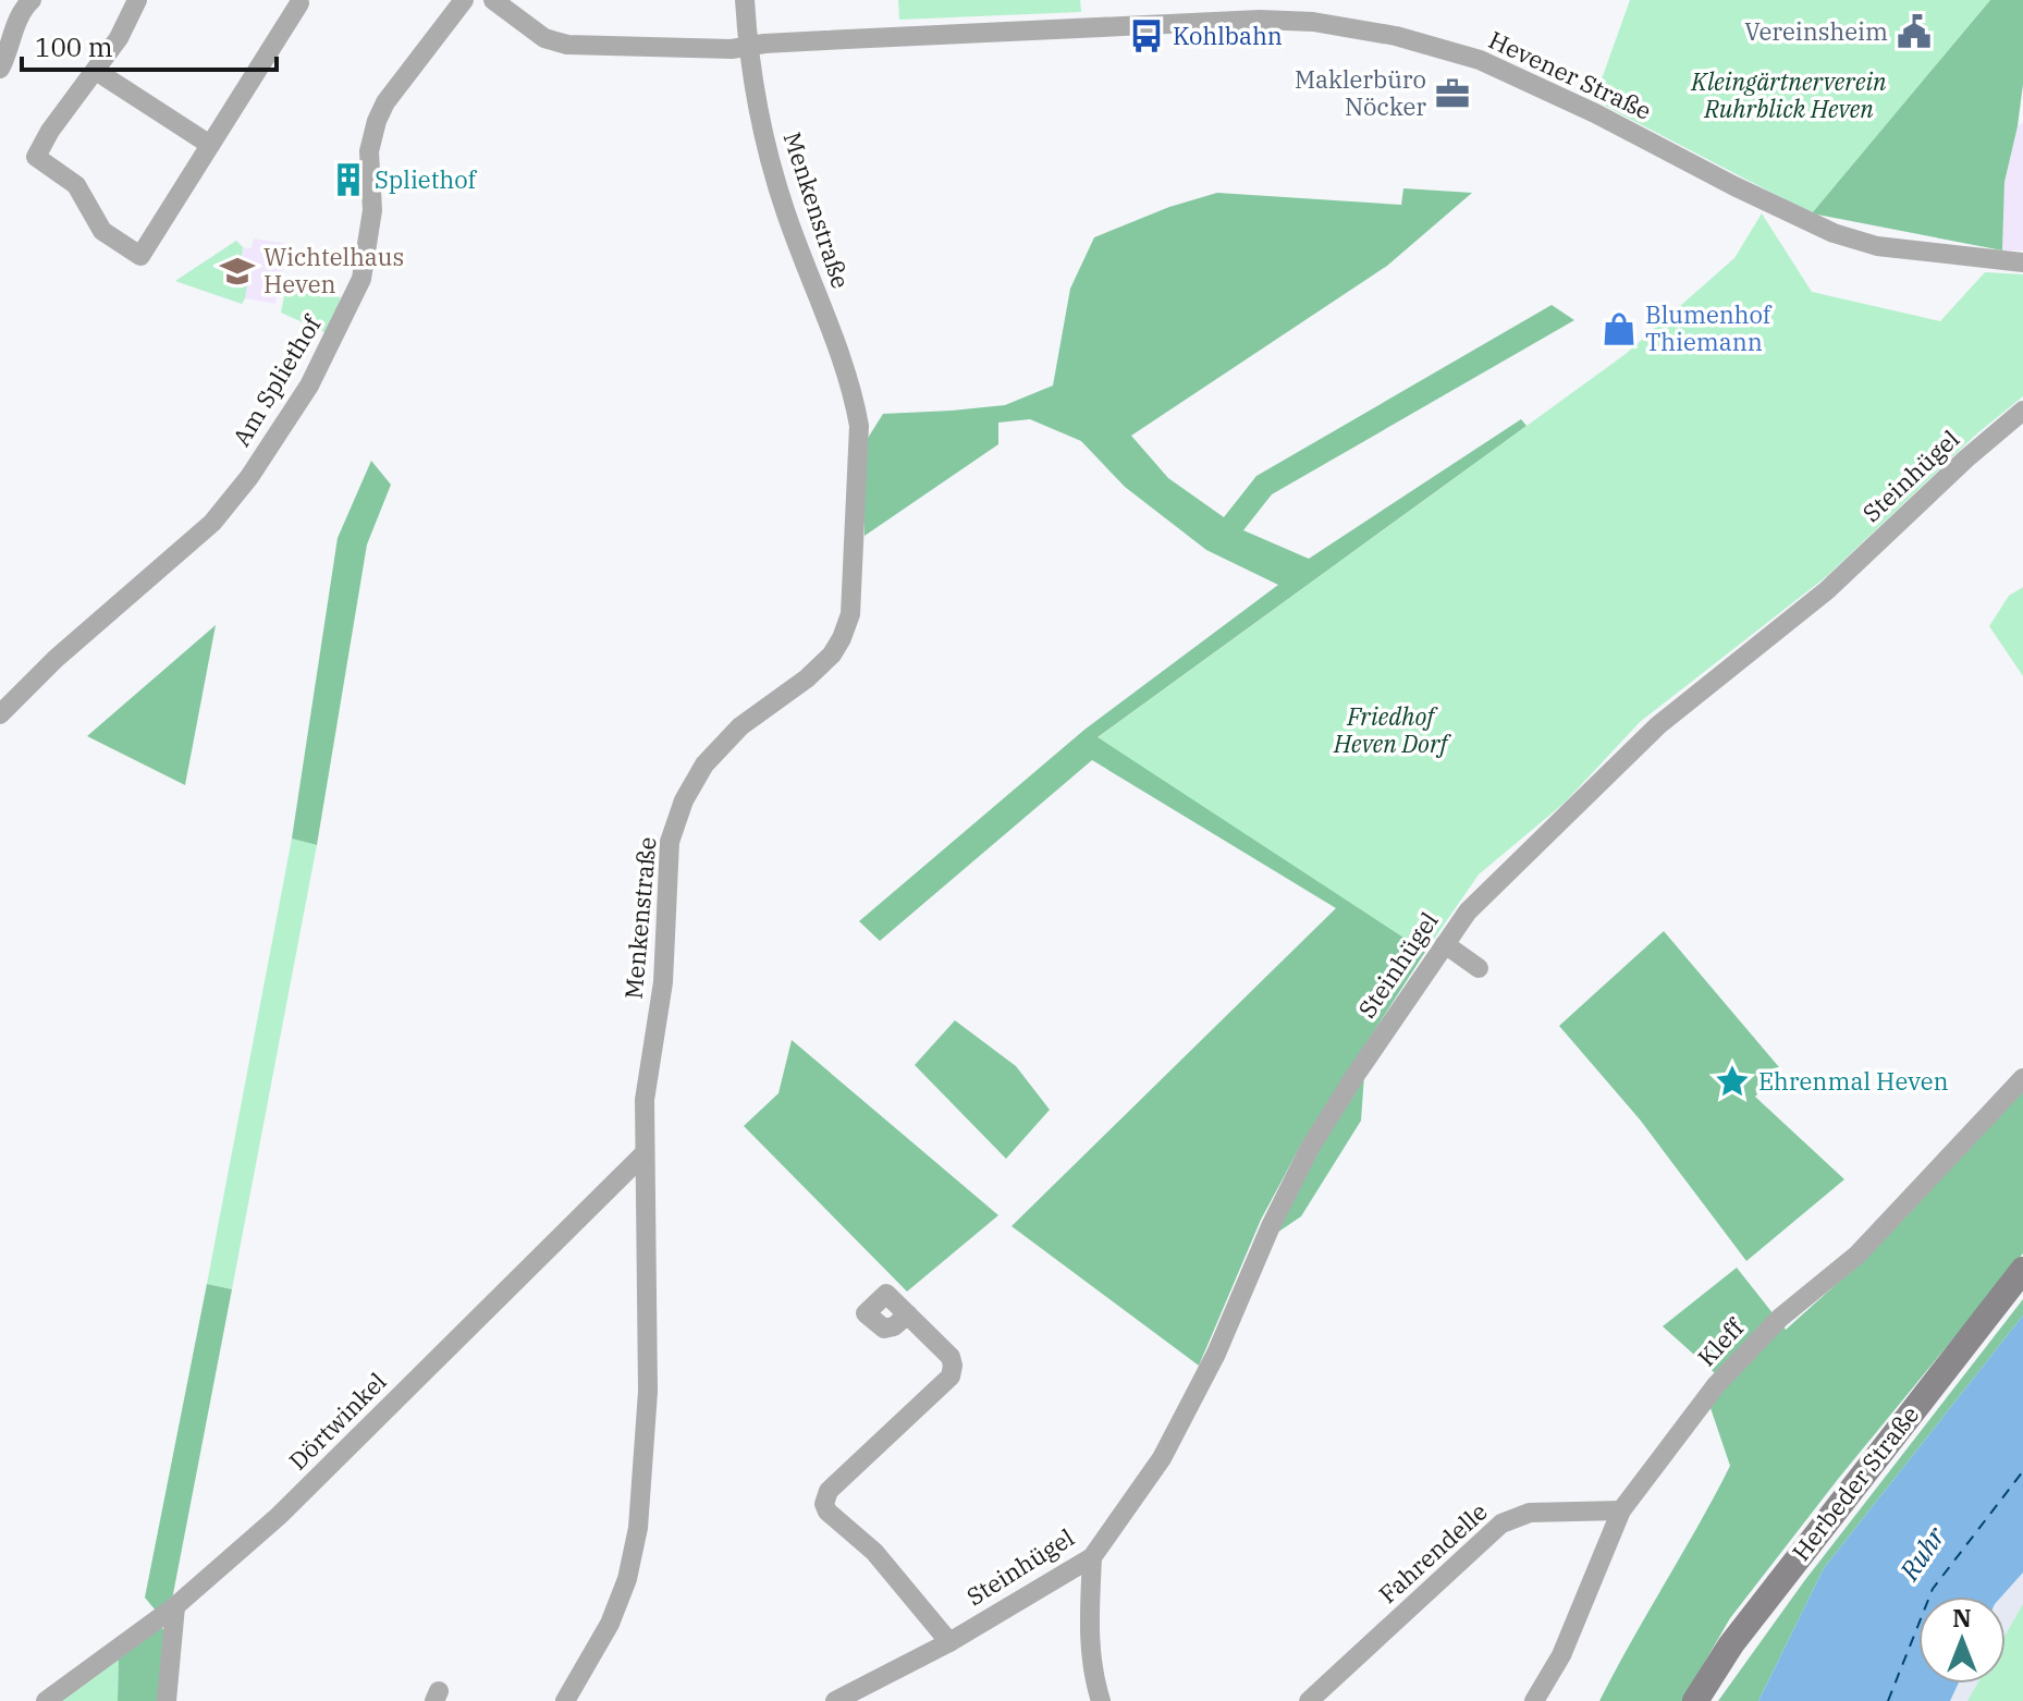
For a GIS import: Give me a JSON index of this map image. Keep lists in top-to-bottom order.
{
  "streets": {
    "main road": ["Herbeder Straße"],
    "street": [
      "Hevener Straße",
      "Menkenstraße",
      "Am Spliethof",
      "Steinhügel",
      "Kleff",
      "Dörtwinkel",
      "Fahrendelle"
    ]
  },
  "crossings": [
    ["Hevener Straße", "Menkenstraße"],
    ["Menkenstraße", "Dörtwinkel"],
    ["Kleff", "Fahrendelle"]
  ],
  "water": ["Ruhr"],
  "parks": ["Kleingärtnerverein Ruhrblick Heven", "Friedhof Heven Dorf"],
  "places": {
    "public building": ["Vereinsheim"],
    "bus stop": ["Kohlbahn"],
    "office": ["Maklerbüro Nöcker"],
    "building": ["Spliethof"],
    "school or university": ["Wichtelhaus Heven"],
    "shop": ["Blumenhof Thiemann"],
    "place": ["Ehrenmal Heven"]
  },
  "scale_bar": "100 m",
  "north": "top"
}
